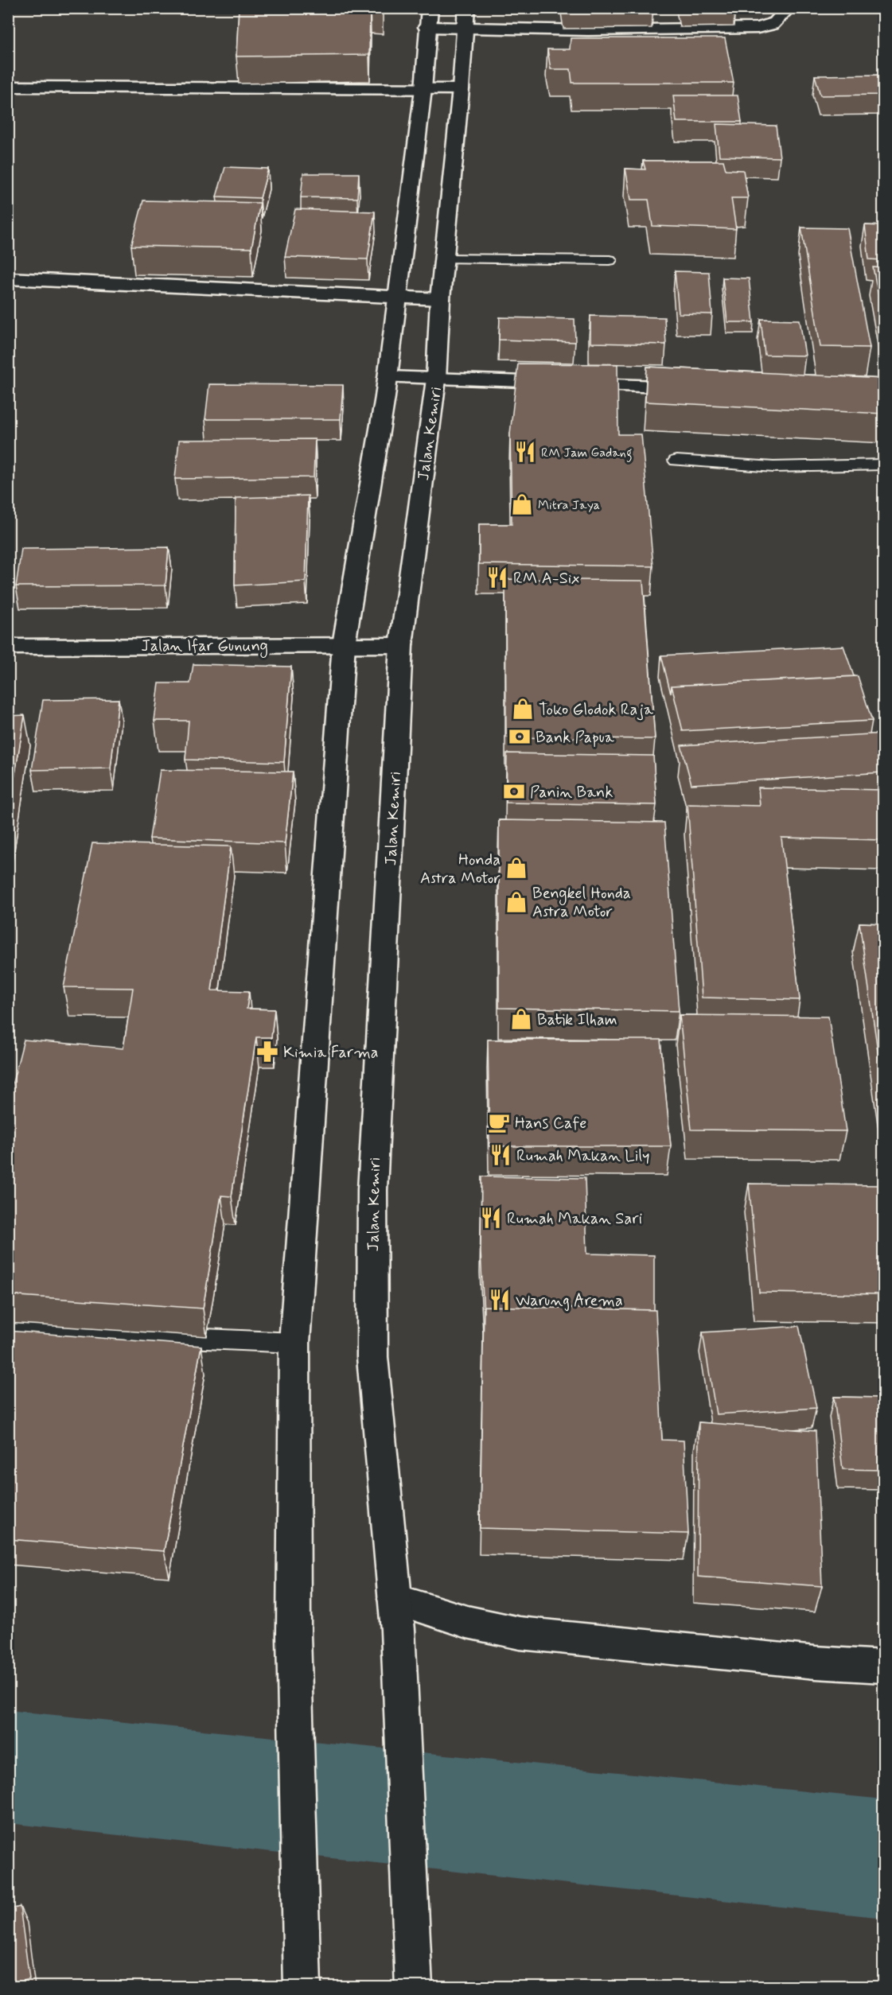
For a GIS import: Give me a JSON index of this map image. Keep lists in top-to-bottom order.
{
  "streets": {
    "main road": ["Jalan Kemiri", "Jalan Ifar Gunung"]
  },
  "crossings": [
    ["Jalan Kemiri", "Jalan Ifar Gunung"]
  ],
  "places": {
    "restaurant": [
      "RM Jam Gadang",
      "RM A-Six",
      "Rumah Makan Lily",
      "Rumah Makan Sari",
      "Warung Arema"
    ],
    "shop": [
      "Mitra Jaya",
      "Toko Glodok Raja",
      "Honda Astra Motor",
      "Bengkel Honda Astra Motor",
      "Batik Ilham"
    ],
    "bank": ["Bank Papua", "Panin Bank"],
    "pharmacy": ["Kimia Farma"],
    "cafe": ["Hans Cafe"]
  }
}
